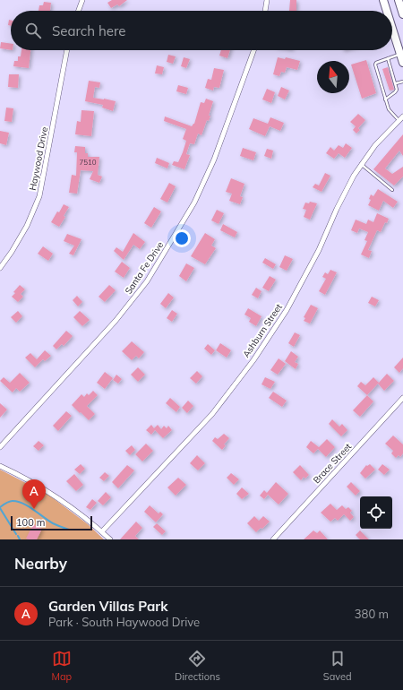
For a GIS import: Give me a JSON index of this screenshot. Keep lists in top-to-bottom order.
{
  "streets": {
    "street": [
      "Haywood Drive",
      "Santa Fe Drive",
      "Ashburn Street",
      "Brace Street"
    ]
  },
  "house_numbers": ["7510"],
  "scale_bar": "100 m",
  "north": "top",
  "page": {
    "search": "Search here",
    "pins": "A",
    "scale": "100 m",
    "heading": "Nearby",
    "list": [
      {
        "mark": "A",
        "name": "Garden Villas Park",
        "note": "Park · South Haywood Drive",
        "value": "380 m"
      }
    ],
    "nav": ["Map", "Directions", "Saved"]
  }
}
